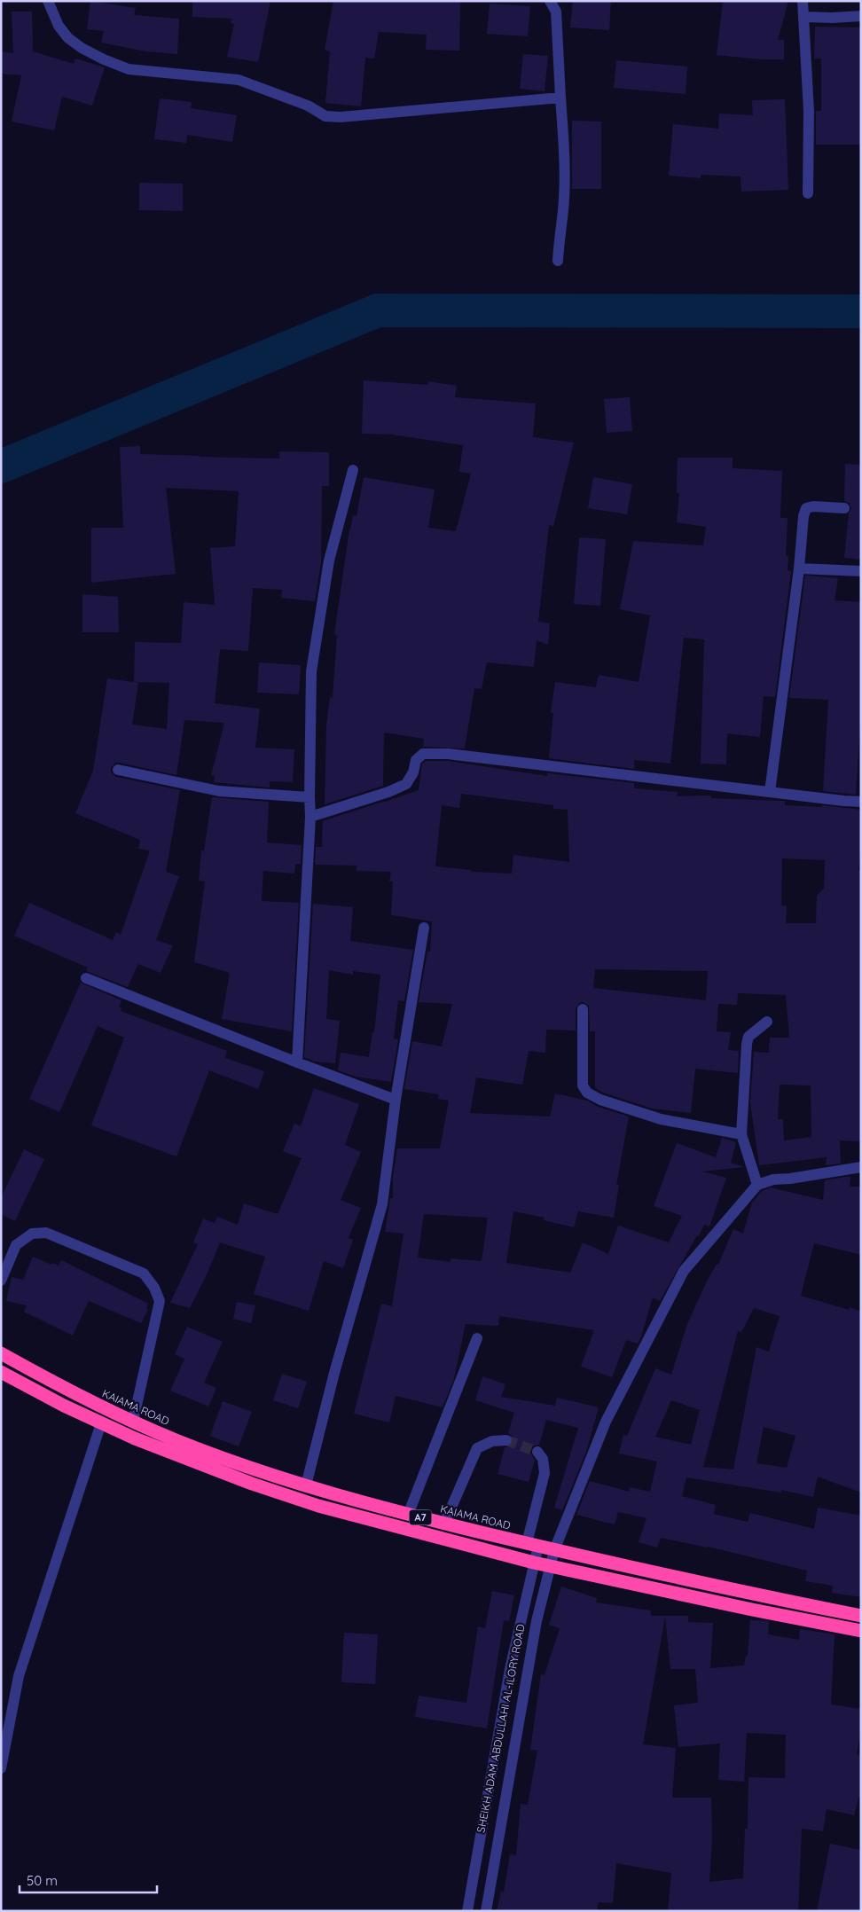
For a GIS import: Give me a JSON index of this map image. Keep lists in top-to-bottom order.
{
  "streets": {
    "highway": ["KAIAMA ROAD", "A7"],
    "street": ["SHEIKH ADAM ABDULLAHI AL-ILORY ROAD"]
  },
  "crossings": [
    ["KAIAMA ROAD", "SHEIKH ADAM ABDULLAHI AL-ILORY ROAD"],
    ["A7", "SHEIKH ADAM ABDULLAHI AL-ILORY ROAD"]
  ],
  "scale_bar": "50 m"
}
